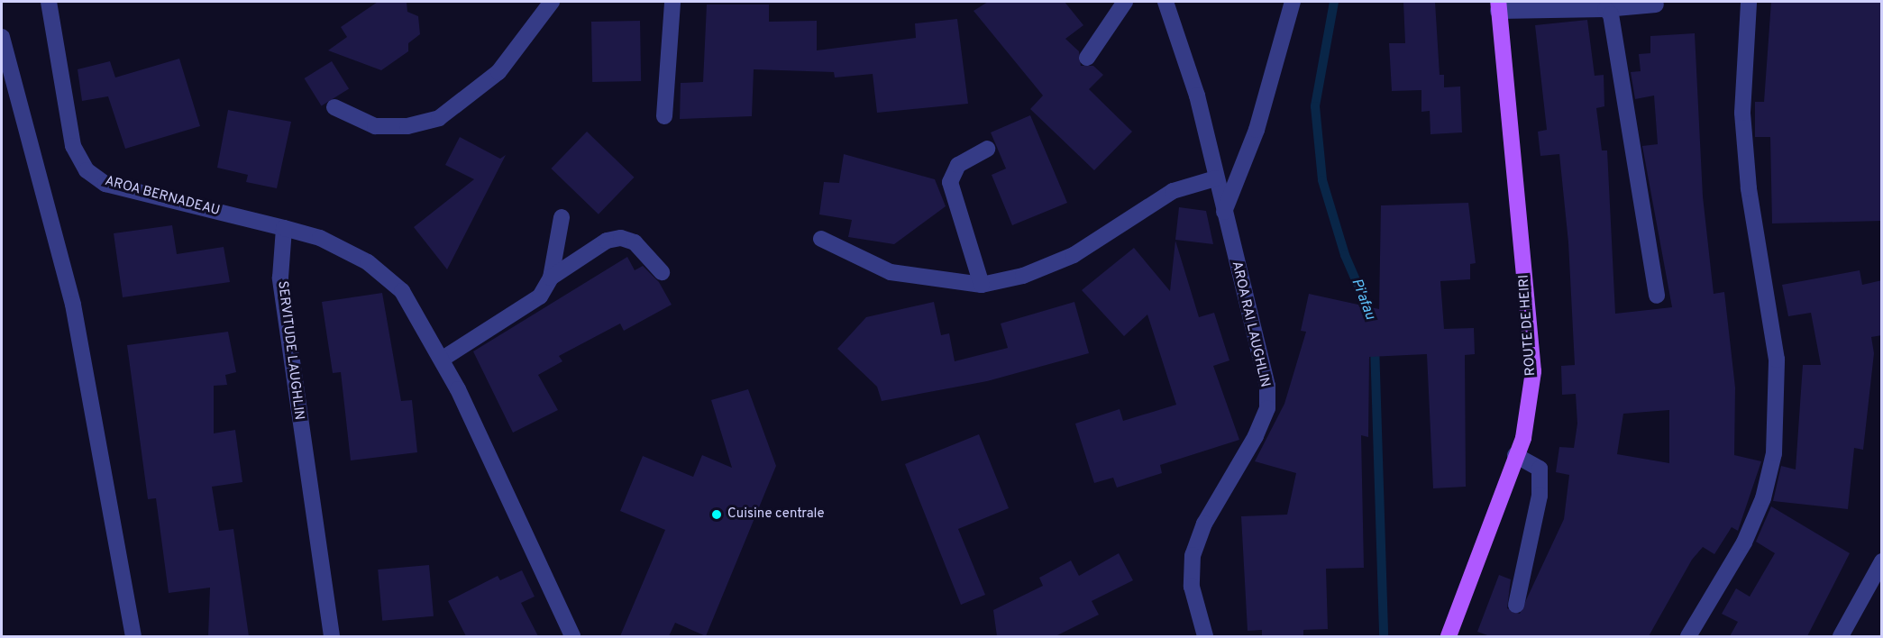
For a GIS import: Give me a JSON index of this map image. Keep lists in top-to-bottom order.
{
  "streets": {
    "main road": ["ROUTE DE HEIRI"],
    "street": ["AROA BERNADEAU", "AROA RAI LAUGHLIN", "SERVITUDE LAUGHLIN"]
  },
  "crossings": [
    ["AROA BERNADEAU", "SERVITUDE LAUGHLIN"]
  ],
  "water": ["Pi'afau"],
  "places": ["Cuisine centrale"]
}
